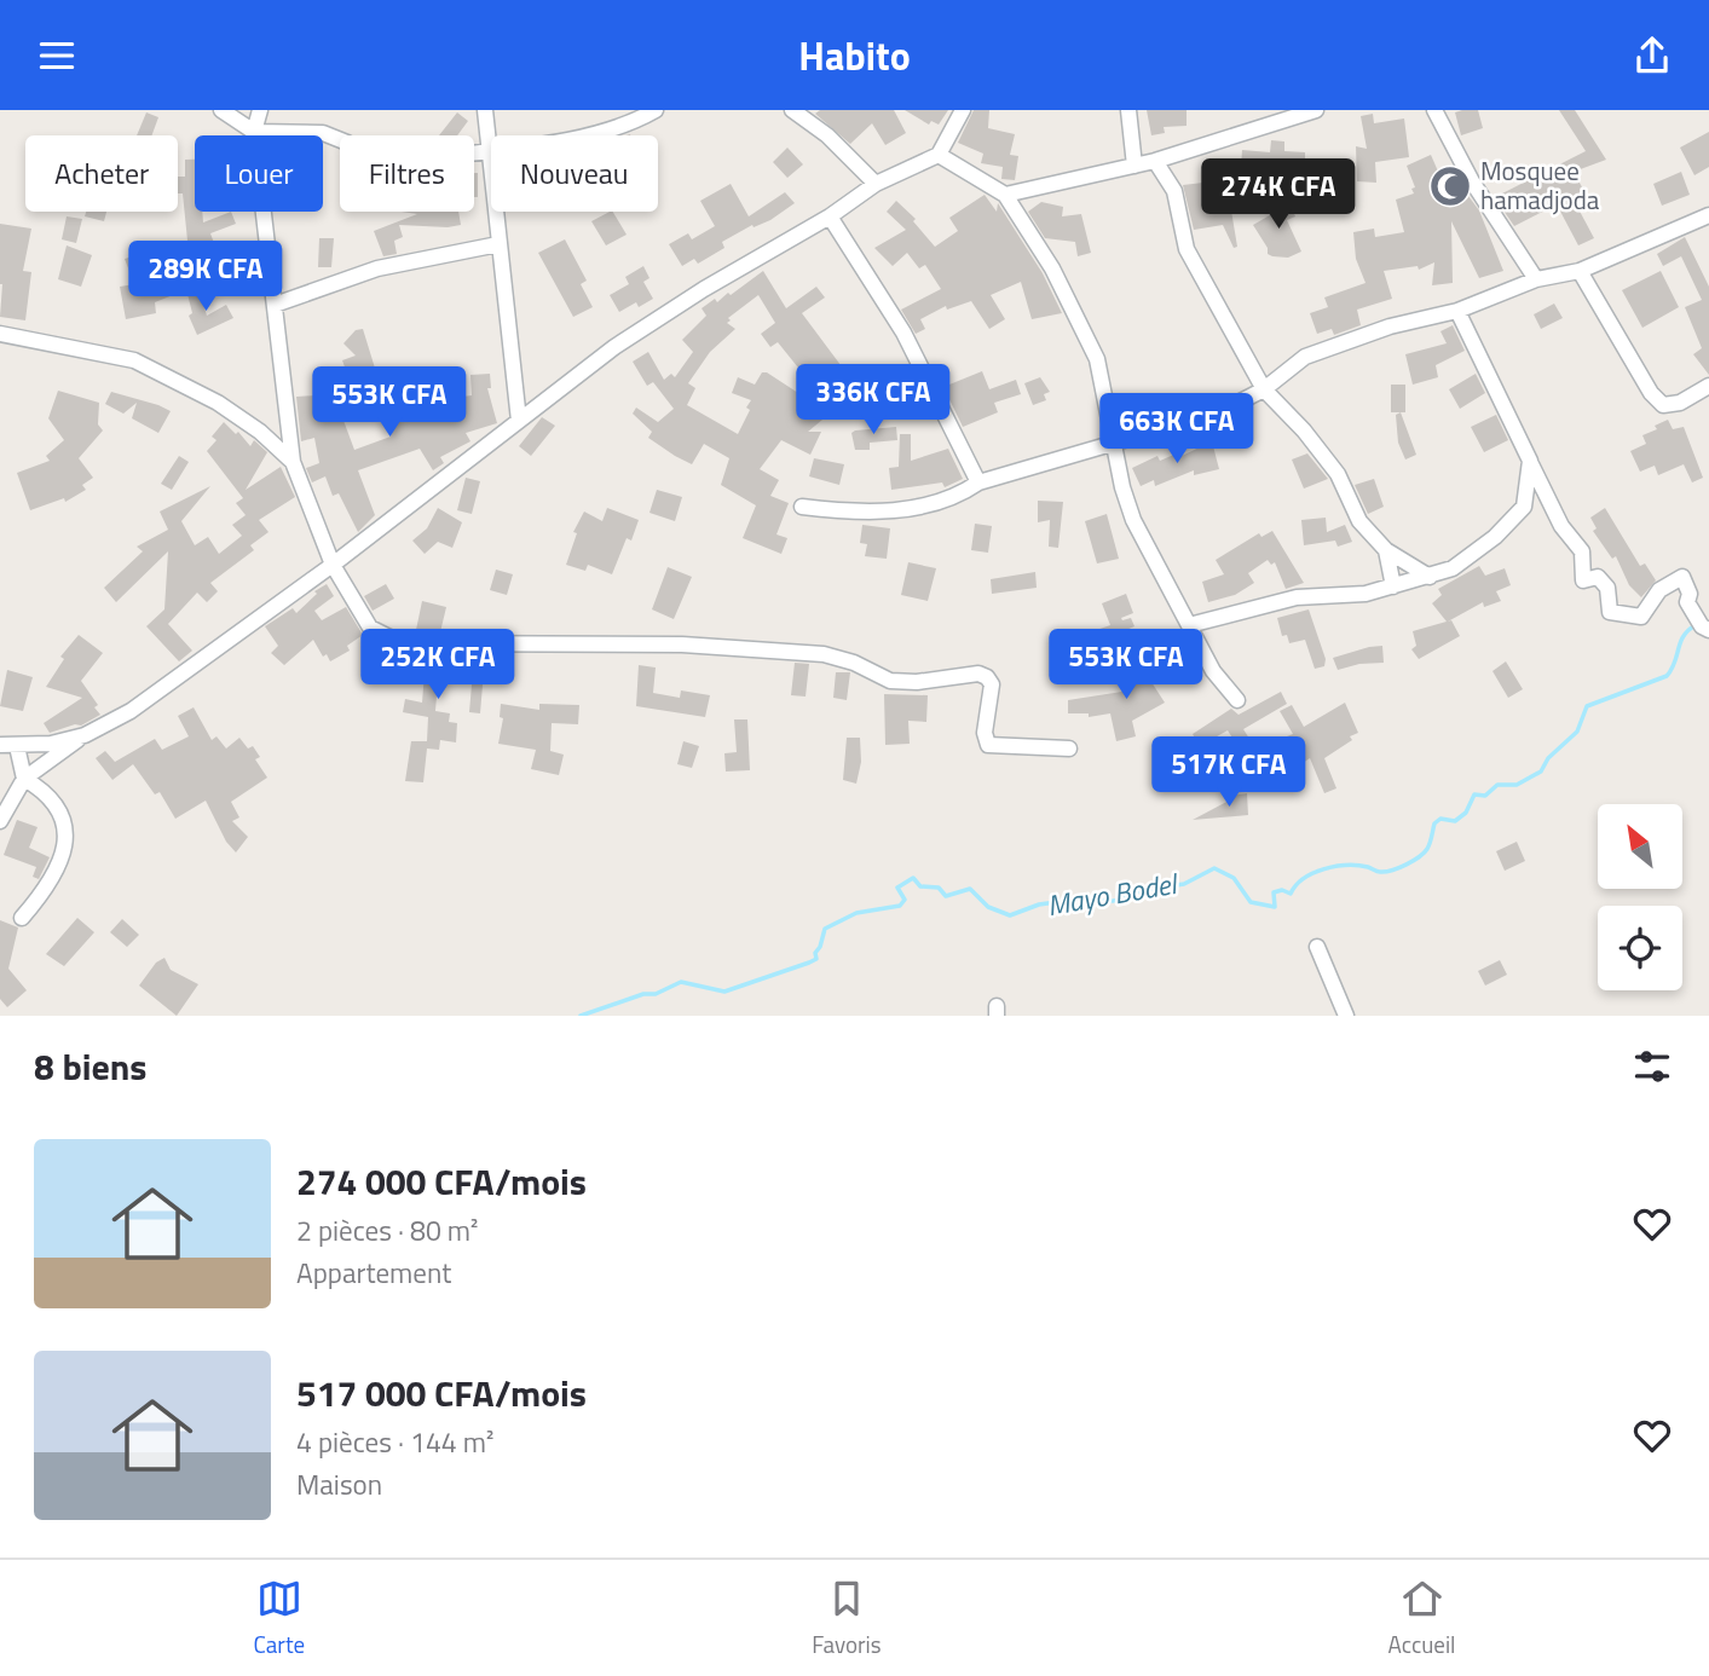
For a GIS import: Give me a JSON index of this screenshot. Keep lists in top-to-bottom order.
{
  "water": ["Mayo Bodel"],
  "places": {
    "mosque": ["Mosquee hamadjoda"]
  },
  "north": "top left",
  "page": {
    "header": "Habito",
    "chip": [
      "Acheter",
      "Louer",
      "Filtres",
      "Nouveau"
    ],
    "price": [
      "274K CFA",
      "289K CFA",
      "336K CFA",
      "553K CFA",
      "663K CFA",
      "252K CFA",
      "553K CFA",
      "517K CFA"
    ],
    "heading": "8 biens",
    "list": [
      {
        "name": "274 000 CFA/mois",
        "note": "2 pièces · 80 m² · Appartement"
      },
      {
        "name": "517 000 CFA/mois",
        "note": "4 pièces · 144 m² · Maison"
      }
    ],
    "tabs": ["Carte", "Favoris", "Accueil"]
  }
}
